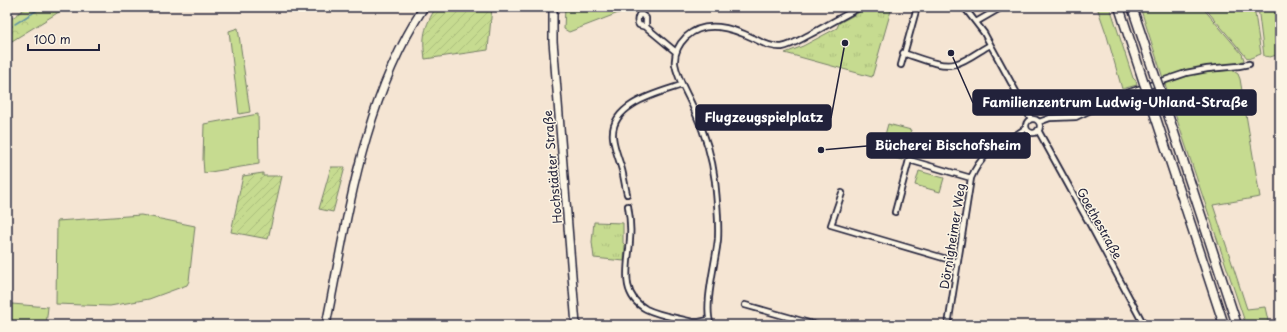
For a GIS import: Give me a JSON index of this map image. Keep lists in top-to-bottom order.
{
  "streets": {
    "main road": ["Hochstädter Straße"],
    "street": ["Goethestraße", "Dörnigheimer Weg"]
  },
  "crossings": [
    ["Goethestraße", "Dörnigheimer Weg"]
  ],
  "places": ["Flugzeugspielplatz", "Familienzentrum Ludwig-Uhland-Straße", "Bücherei Bischofsheim"],
  "scale_bar": "100 m"
}
